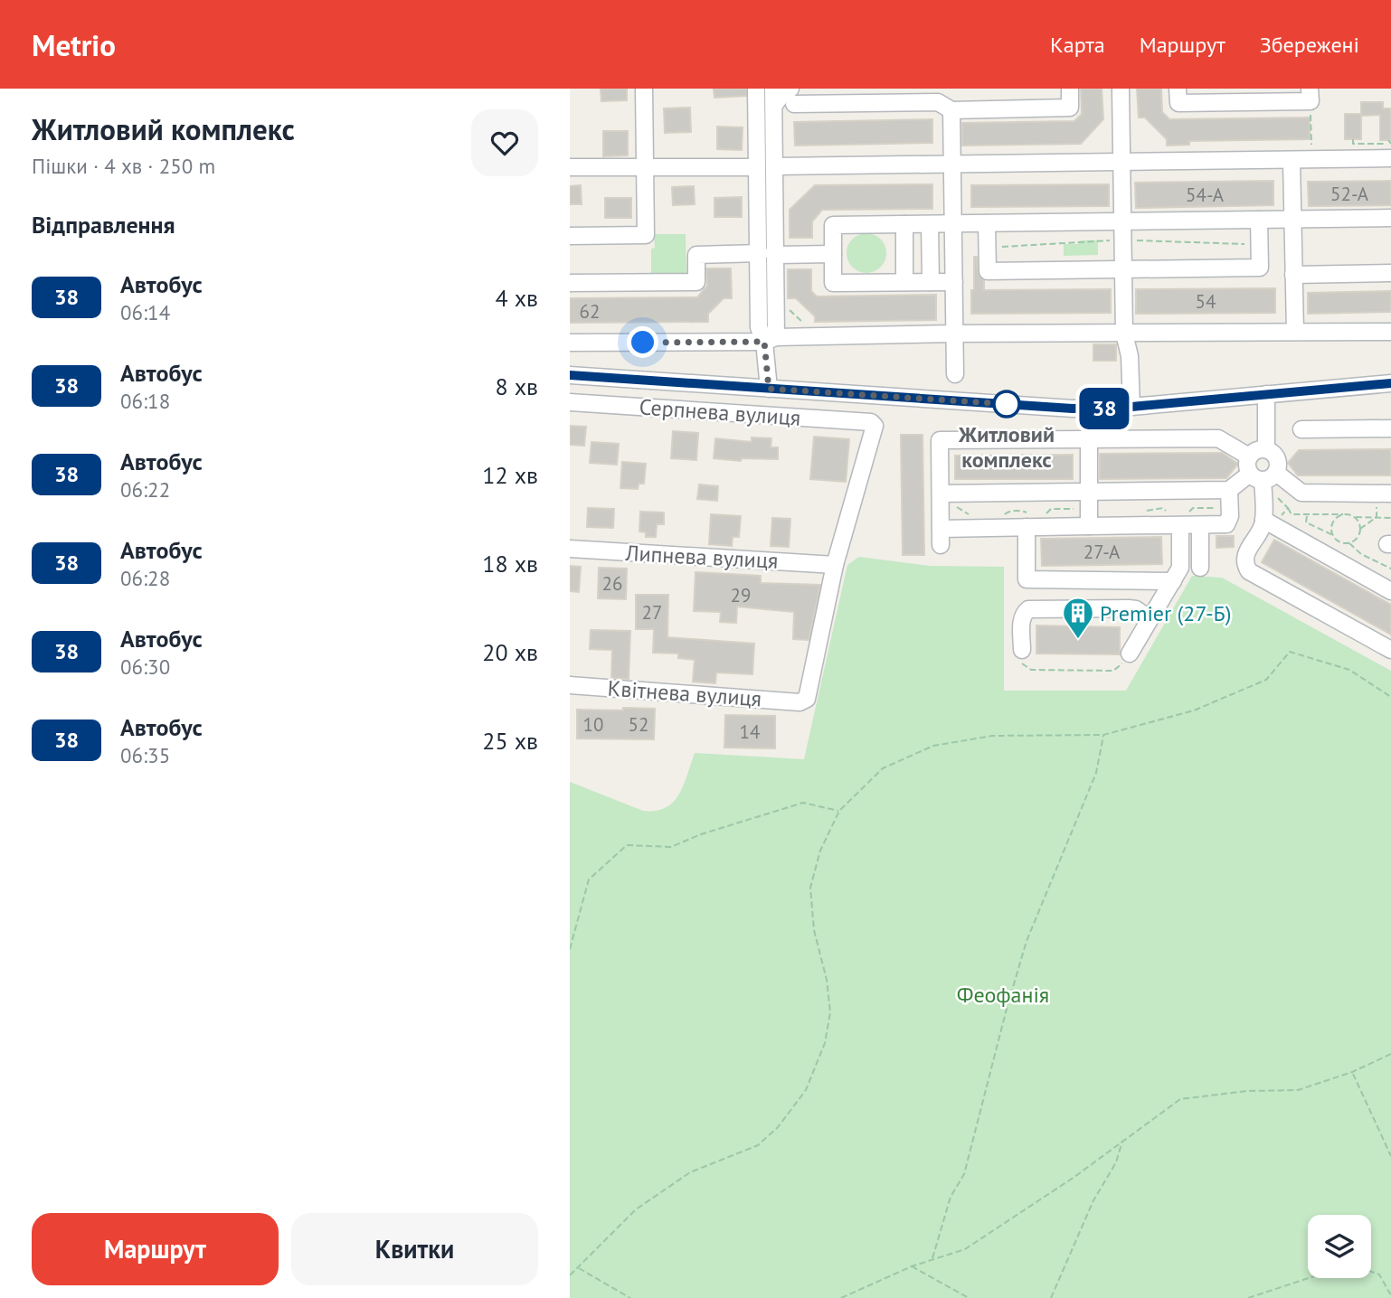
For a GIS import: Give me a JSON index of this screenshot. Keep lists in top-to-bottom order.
{
  "streets": {
    "street": ["Серпнева вулиця", "Липнева вулиця", "Квітнева вулиця"]
  },
  "crossings": [
    ["Серпнева вулиця", "Липнева вулиця"],
    ["Серпнева вулиця", "Квітнева вулиця"],
    ["Липнева вулиця", "Квітнева вулиця"]
  ],
  "parks": ["Феофанія"],
  "places": {
    "other": ["Житловий комплекс"],
    "building": ["Premier (27-Б)"]
  },
  "lines": ["bus line 38"],
  "house_numbers": [
    "52-А",
    "54-А",
    "54",
    "62",
    "27-А",
    "26",
    "29",
    "27",
    "10",
    "52",
    "14"
  ],
  "page": {
    "header": "Metrio",
    "nav": ["Карта", "Маршрут", "Збережені"],
    "heading": [
      ["Житловий комплекс", "Пішки · 4 хв · 250 m"],
      "Відправлення"
    ],
    "on_map": "38",
    "list": [
      {
        "mark": "38",
        "name": "Автобус",
        "note": "06:14",
        "value": "4 хв"
      },
      {
        "mark": "38",
        "name": "Автобус",
        "note": "06:18",
        "value": "8 хв"
      },
      {
        "mark": "38",
        "name": "Автобус",
        "note": "06:22",
        "value": "12 хв"
      },
      {
        "mark": "38",
        "name": "Автобус",
        "note": "06:28",
        "value": "18 хв"
      },
      {
        "mark": "38",
        "name": "Автобус",
        "note": "06:30",
        "value": "20 хв"
      },
      {
        "mark": "38",
        "name": "Автобус",
        "note": "06:35",
        "value": "25 хв"
      }
    ],
    "buttons": ["Маршрут", "Квитки"]
  }
}
